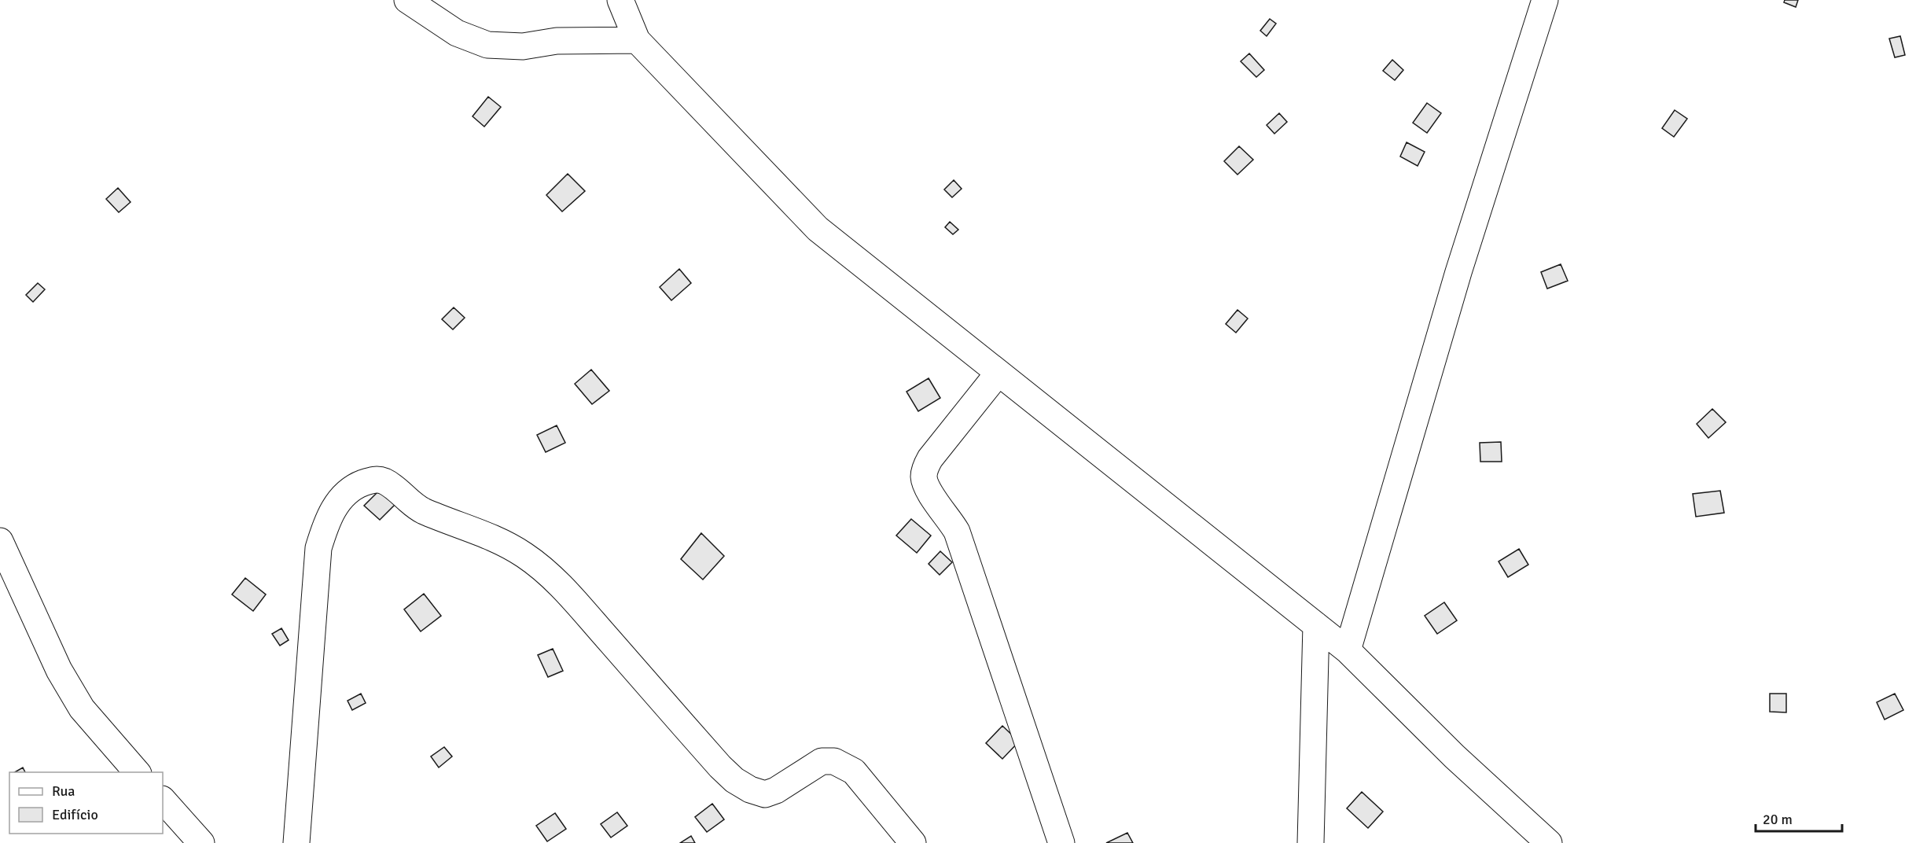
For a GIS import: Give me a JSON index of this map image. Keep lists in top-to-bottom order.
{
  "legend": ["Rua", "Edifício"],
  "scale_bar": "20 m"
}
